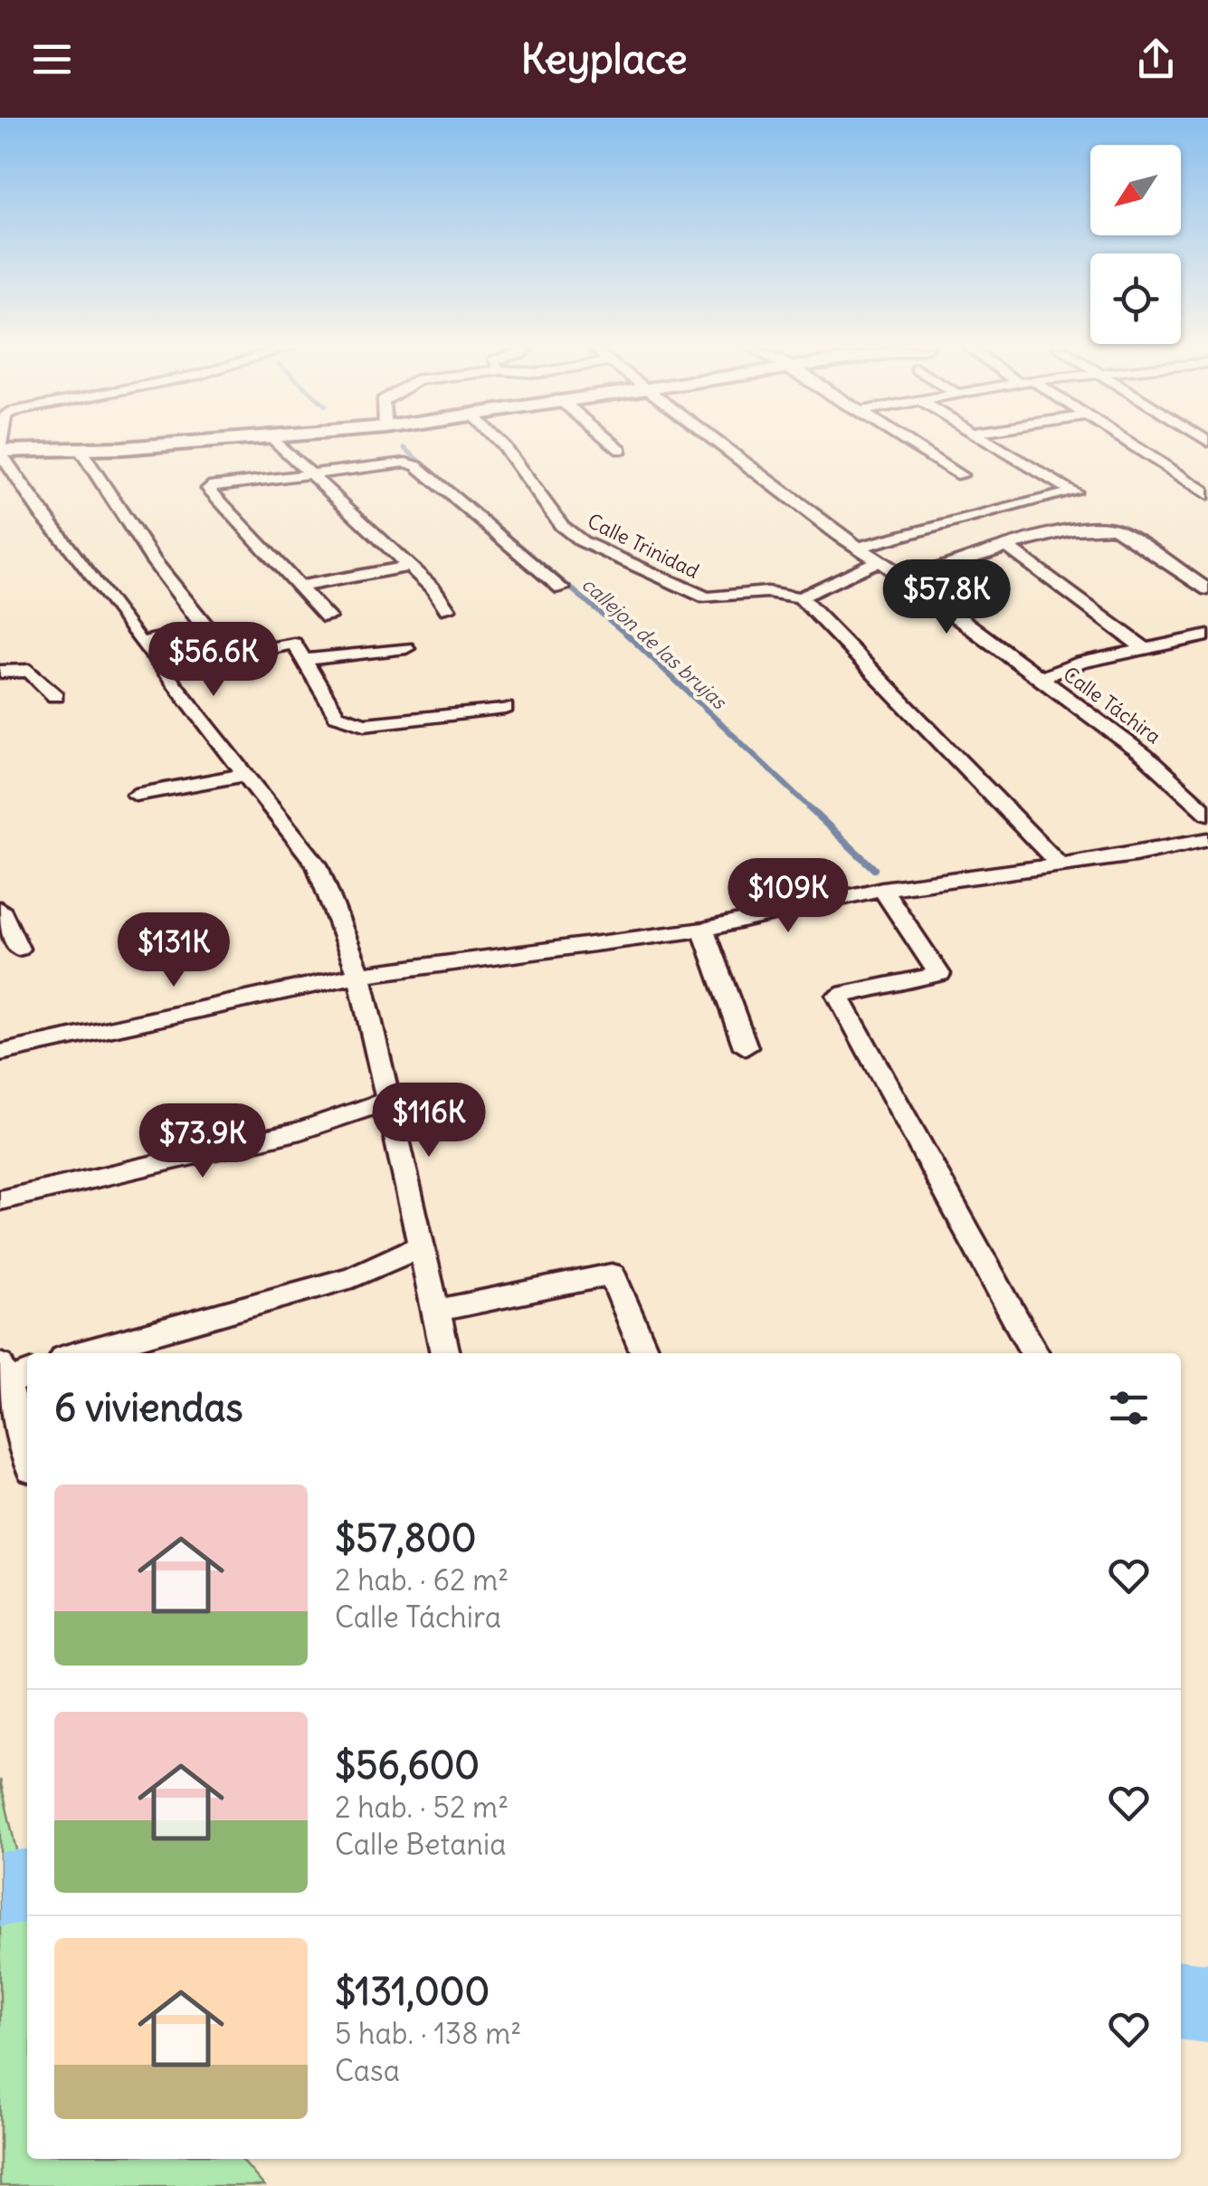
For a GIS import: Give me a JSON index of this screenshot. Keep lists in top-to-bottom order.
{
  "streets": {
    "street": ["Calle Trinidad", "Calle Táchira"]
  },
  "water": ["callejon de las brujas"],
  "north": "bottom left",
  "page": {
    "header": "Keyplace",
    "price": [
      "$57.8K",
      "$56.6K",
      "$109K",
      "$131K",
      "$116K",
      "$73.9K"
    ],
    "heading": "6 viviendas",
    "list": [
      {
        "name": "$57,800",
        "note": "2 hab. · 62 m² · Calle Táchira"
      },
      {
        "name": "$56,600",
        "note": "2 hab. · 52 m² · Calle Betania"
      },
      {
        "name": "$131,000",
        "note": "5 hab. · 138 m² · Casa"
      }
    ]
  }
}
